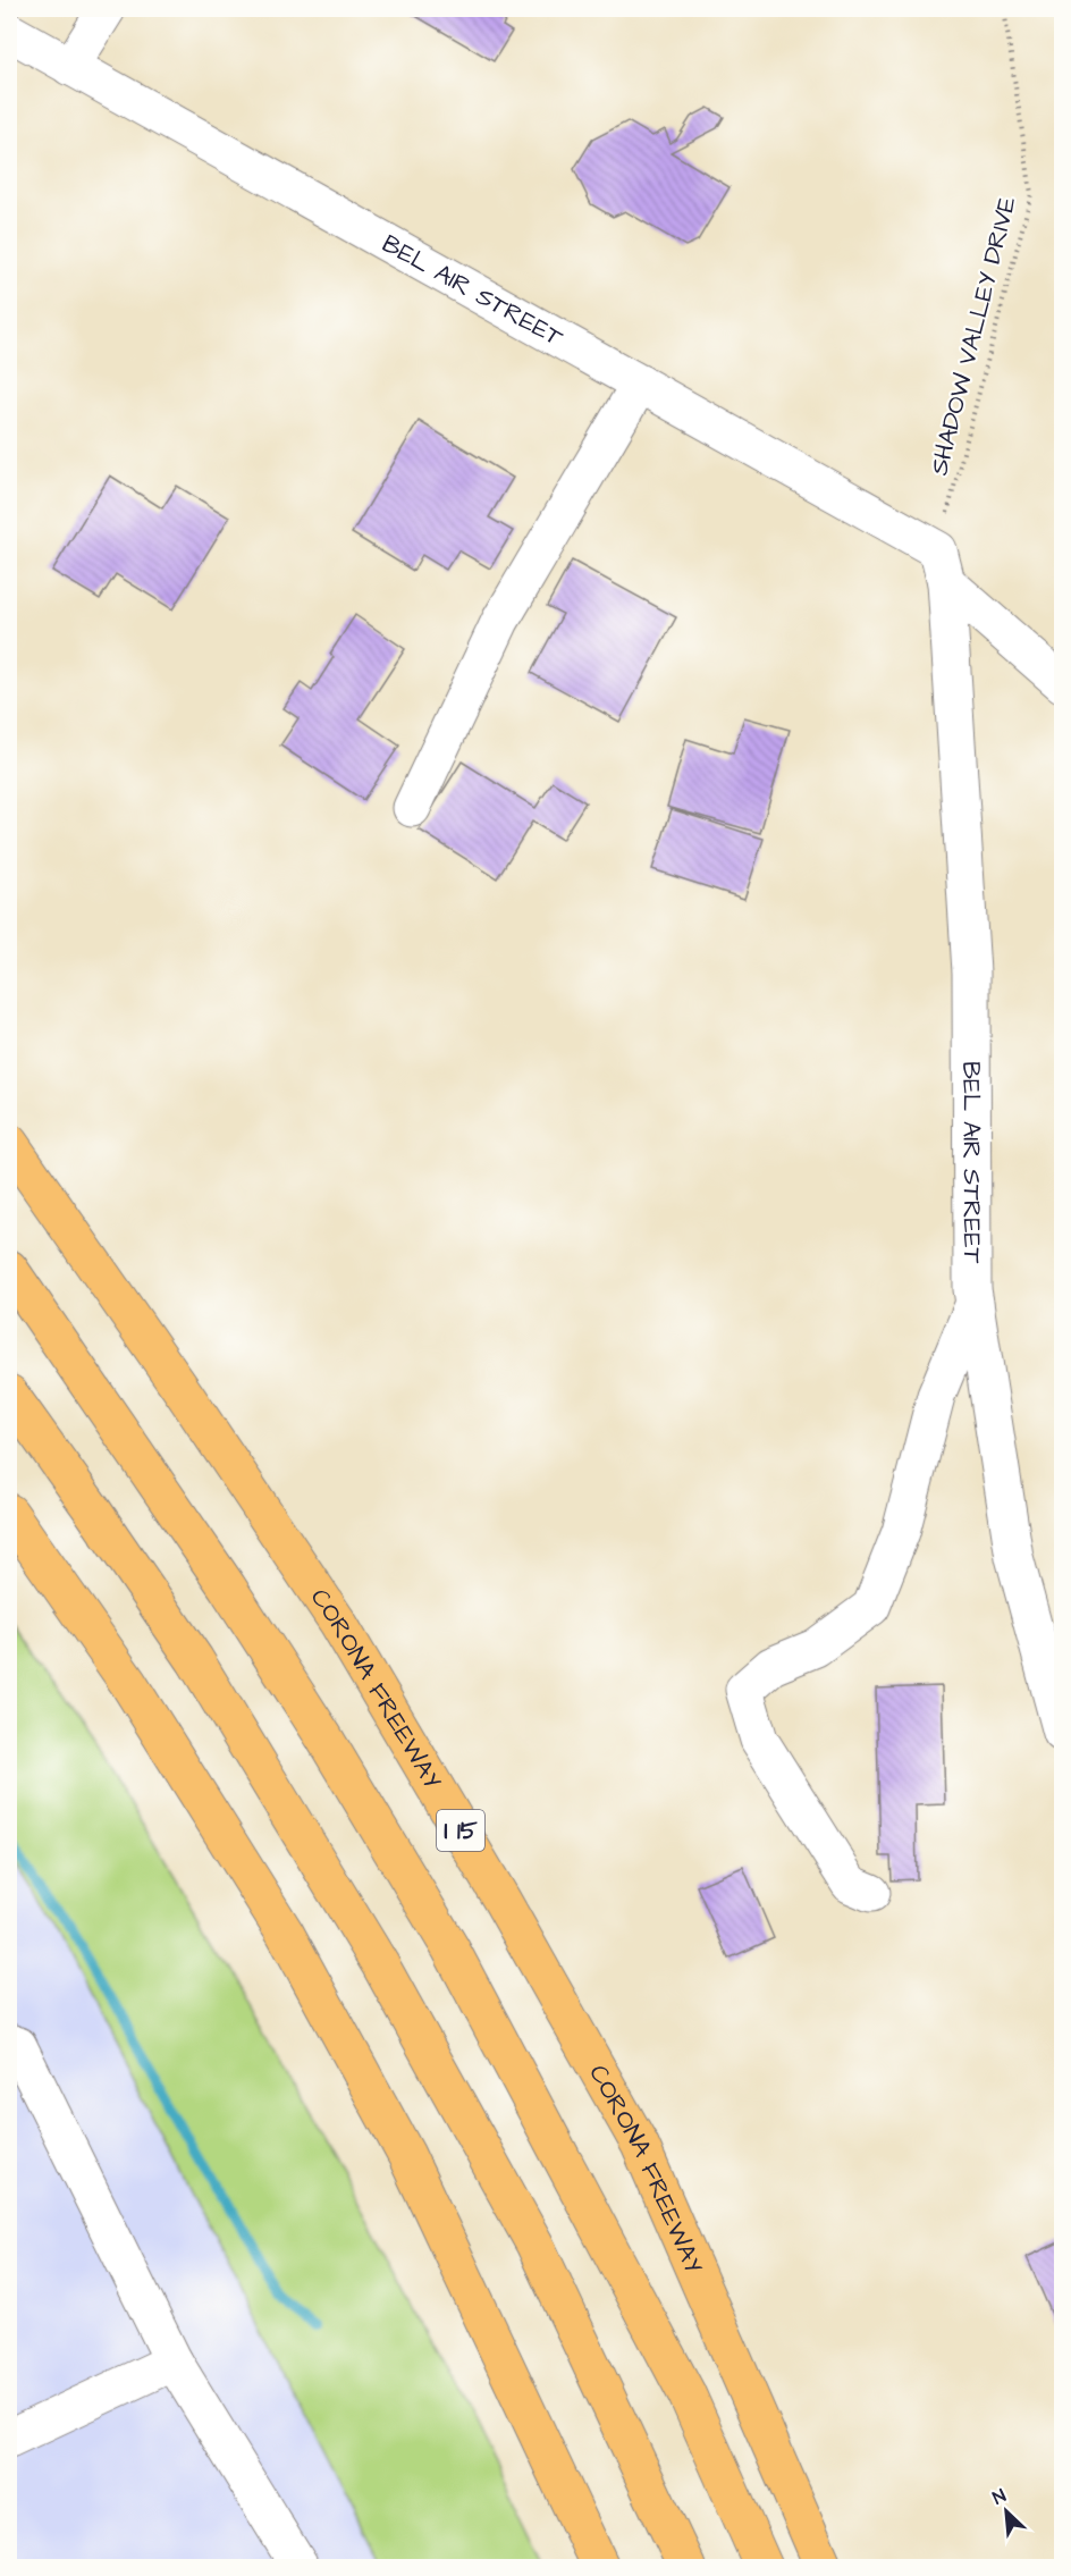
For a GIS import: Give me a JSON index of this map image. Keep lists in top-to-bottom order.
{
  "streets": {
    "highway": ["CORONA FREEWAY", "I 15"],
    "street": ["BEL AIR STREET"],
    "path": ["SHADOW VALLEY DRIVE"]
  },
  "crossings": [
    ["BEL AIR STREET", "SHADOW VALLEY DRIVE"]
  ],
  "north": "top left"
}
